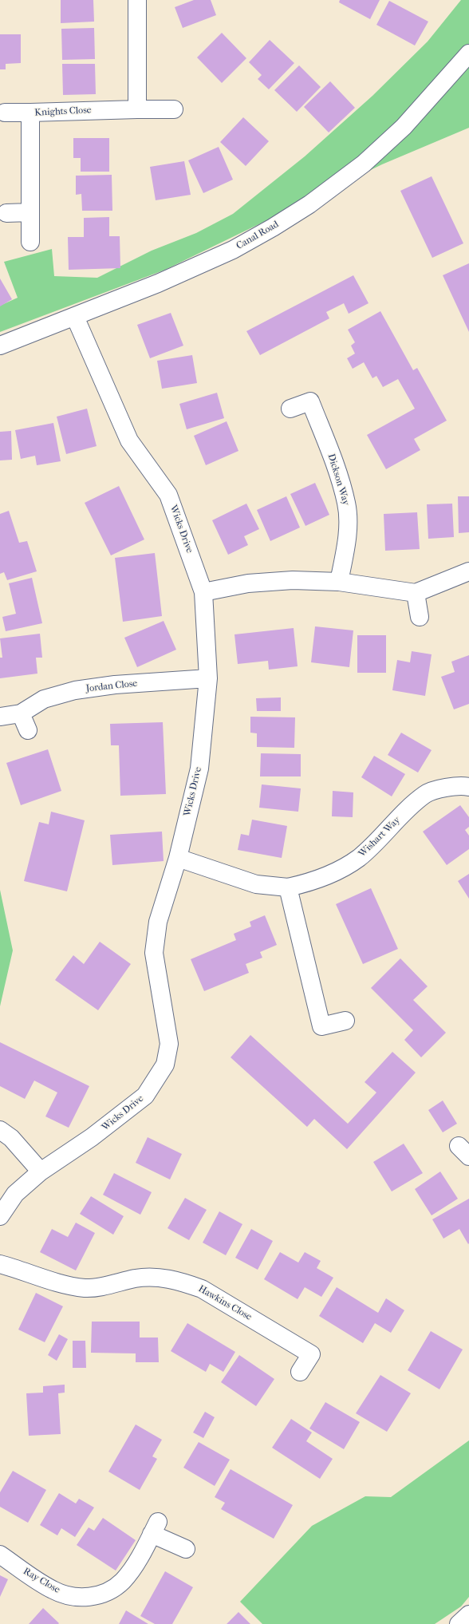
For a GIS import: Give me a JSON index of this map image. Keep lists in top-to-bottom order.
{
  "streets": {
    "street": [
      "Knights Close",
      "Canal Road",
      "Dickson Way",
      "Wicks Drive",
      "Jordan Close",
      "Wishart Way",
      "Hawkins Close",
      "Ray Close"
    ]
  },
  "crossings": [
    ["Canal Road", "Wicks Drive"],
    ["Wicks Drive", "Jordan Close"],
    ["Wicks Drive", "Wishart Way"]
  ]
}
